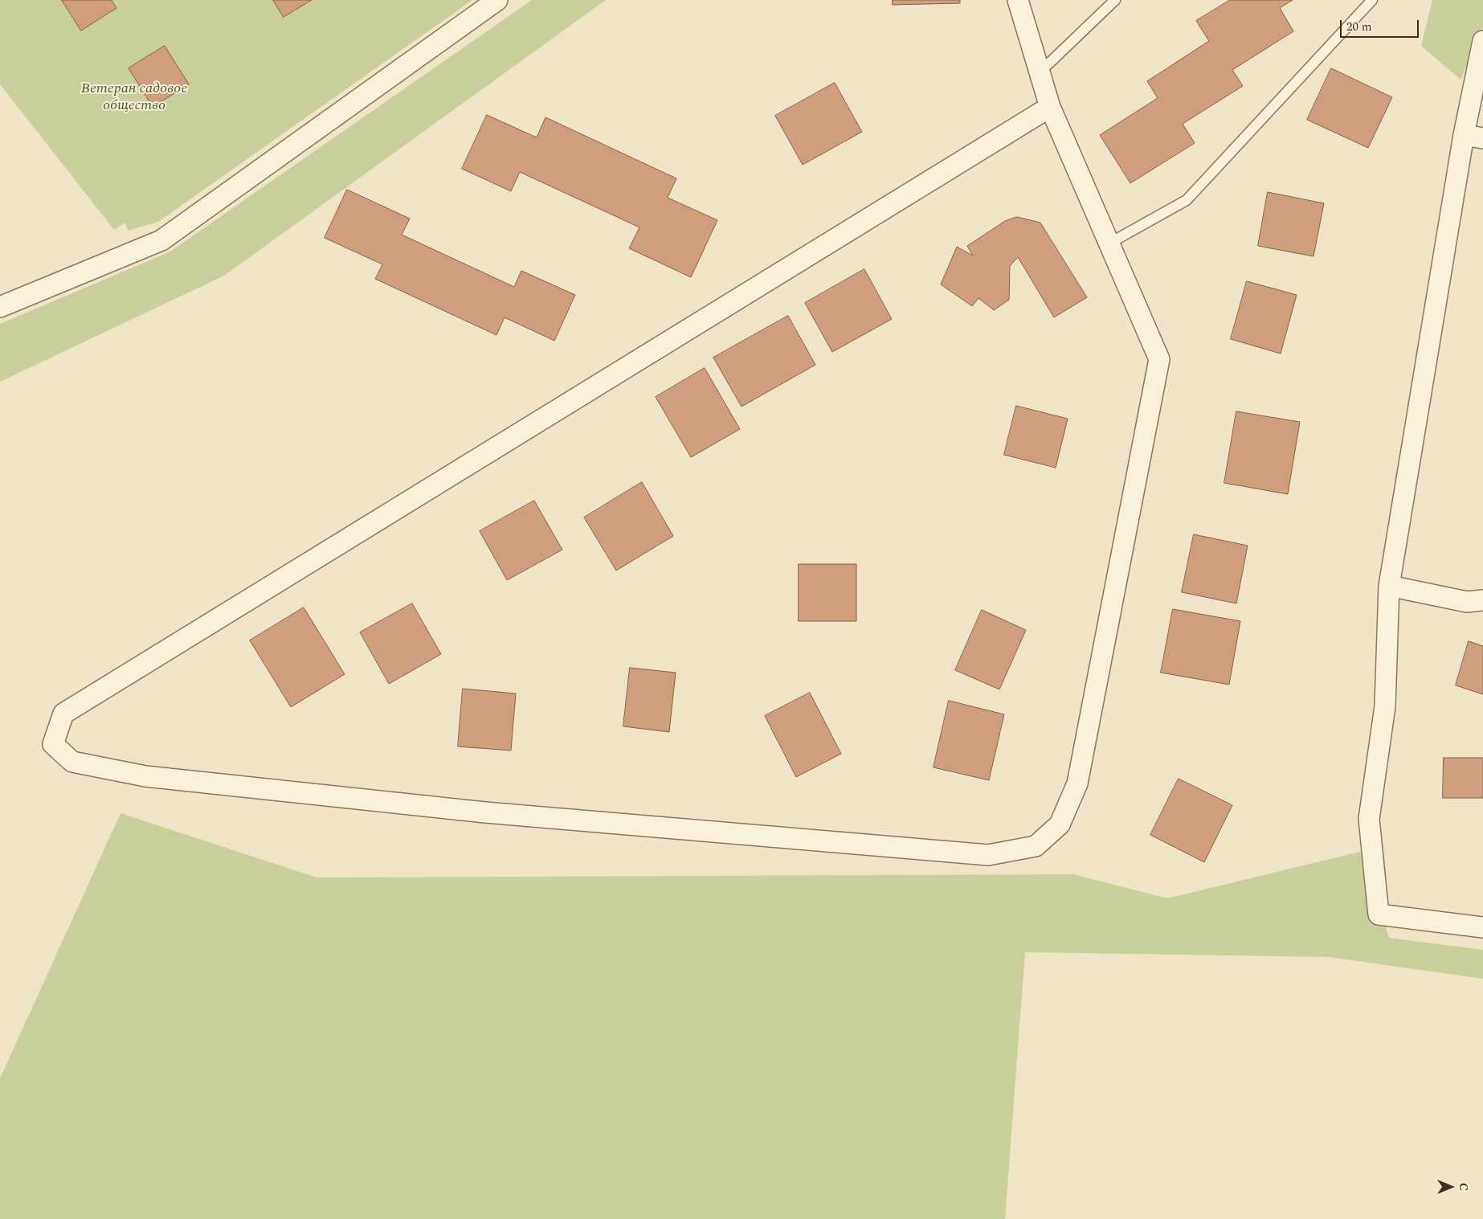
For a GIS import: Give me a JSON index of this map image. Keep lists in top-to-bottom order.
{
  "parks": ["Ветеран садовое общество"],
  "scale_bar": "20 m",
  "north": "right"
}
